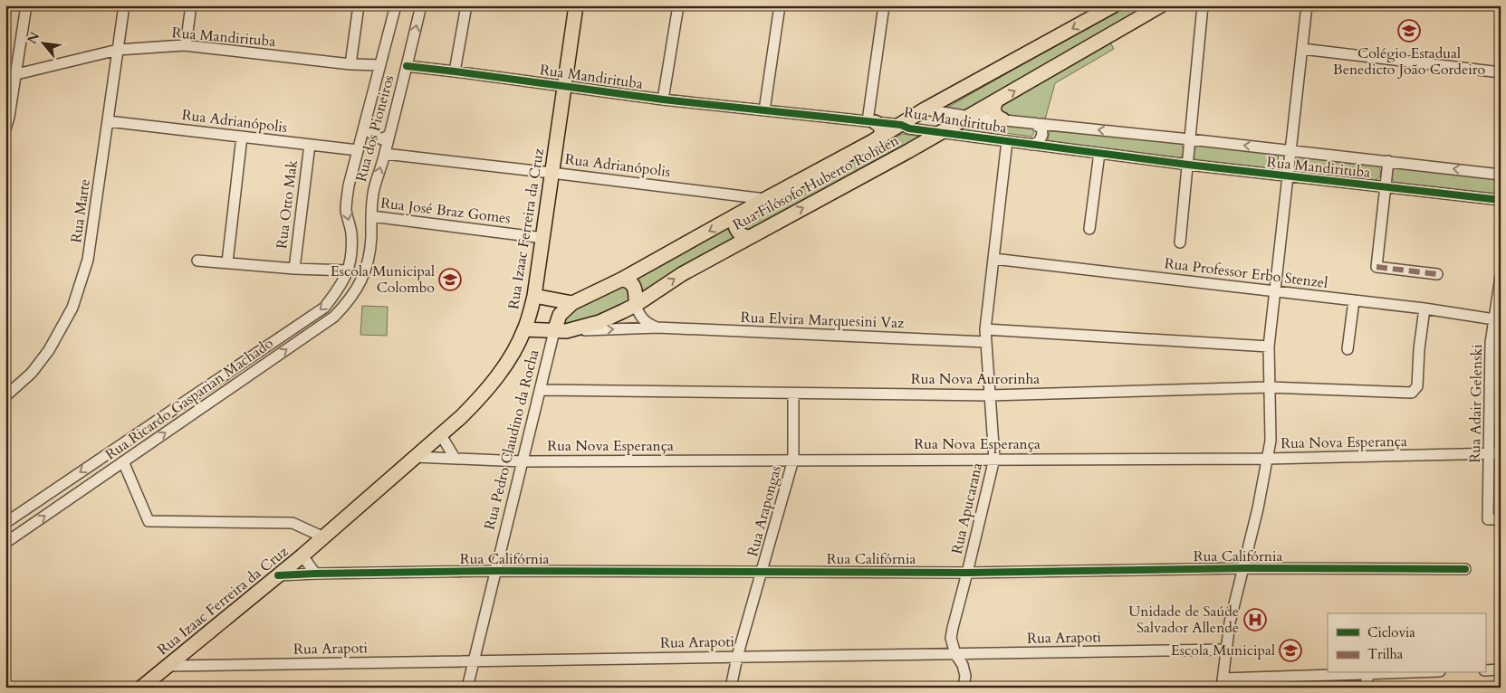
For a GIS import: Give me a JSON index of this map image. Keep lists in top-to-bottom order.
{
  "streets": {
    "main road": ["Rua Filósofo Huberto Rohden", "Rua Izaac Ferreira da Cruz"],
    "street": [
      "Rua Mandirituba",
      "Rua Adrianópolis",
      "Rua dos Pioneiros",
      "Rua Otto Mak",
      "Rua Marte",
      "Rua José Braz Gomes",
      "Rua Professor Erbo Stenzel",
      "Rua Elvira Marquesini Vaz",
      "Rua Nova Aurorinha",
      "Rua Ricardo Gasparian Machado",
      "Rua Adair Gelenski",
      "Rua Pedro Claudino da Rocha",
      "Rua Nova Esperança",
      "Rua Apucarana",
      "Rua Arapongas",
      "Rua Califórnia",
      "Rua Arapoti"
    ]
  },
  "crossings": [
    ["Rua Mandirituba", "Rua dos Pioneiros"],
    ["Rua Mandirituba", "Rua Filósofo Huberto Rohden"],
    ["Rua Mandirituba", "Rua Marte"],
    ["Rua Mandirituba", "Rua Izaac Ferreira da Cruz"],
    ["Rua Mandirituba", "Rua Apucarana"],
    ["Rua Adrianópolis", "Rua dos Pioneiros"],
    ["Rua Adrianópolis", "Rua Filósofo Huberto Rohden"],
    ["Rua Adrianópolis", "Rua Otto Mak"],
    ["Rua Adrianópolis", "Rua Marte"],
    ["Rua Adrianópolis", "Rua Izaac Ferreira da Cruz"],
    ["Rua dos Pioneiros", "Rua José Braz Gomes"],
    ["Rua dos Pioneiros", "Rua Ricardo Gasparian Machado"],
    ["Rua Filósofo Huberto Rohden", "Rua Izaac Ferreira da Cruz"],
    ["Rua Filósofo Huberto Rohden", "Rua Elvira Marquesini Vaz"],
    ["Rua Filósofo Huberto Rohden", "Rua Pedro Claudino da Rocha"],
    ["Rua José Braz Gomes", "Rua Izaac Ferreira da Cruz"],
    ["Rua Izaac Ferreira da Cruz", "Rua Ricardo Gasparian Machado"],
    ["Rua Izaac Ferreira da Cruz", "Rua Nova Esperança"],
    ["Rua Izaac Ferreira da Cruz", "Rua Califórnia"],
    ["Rua Izaac Ferreira da Cruz", "Rua Arapoti"],
    ["Rua Professor Erbo Stenzel", "Rua Nova Aurorinha"],
    ["Rua Professor Erbo Stenzel", "Rua Adair Gelenski"],
    ["Rua Professor Erbo Stenzel", "Rua Apucarana"],
    ["Rua Elvira Marquesini Vaz", "Rua Pedro Claudino da Rocha"],
    ["Rua Elvira Marquesini Vaz", "Rua Apucarana"],
    ["Rua Nova Aurorinha", "Rua Pedro Claudino da Rocha"],
    ["Rua Nova Aurorinha", "Rua Apucarana"],
    ["Rua Nova Aurorinha", "Rua Arapongas"],
    ["Rua Adair Gelenski", "Rua Nova Esperança"],
    ["Rua Pedro Claudino da Rocha", "Rua Nova Esperança"],
    ["Rua Pedro Claudino da Rocha", "Rua Califórnia"],
    ["Rua Pedro Claudino da Rocha", "Rua Arapoti"],
    ["Rua Nova Esperança", "Rua Apucarana"],
    ["Rua Nova Esperança", "Rua Arapongas"],
    ["Rua Apucarana", "Rua Califórnia"],
    ["Rua Apucarana", "Rua Arapoti"],
    ["Rua Arapongas", "Rua Califórnia"],
    ["Rua Arapongas", "Rua Arapoti"]
  ],
  "places": {
    "school or university": ["Colégio Estadual Benedicto João Cordeiro", "Escola Municipal Colombo", "Escola Municipal"],
    "hospital": ["Unidade de Saúde Salvador Allende"]
  },
  "legend": ["Ciclovia", "Trilha"],
  "north": "top left"
}
